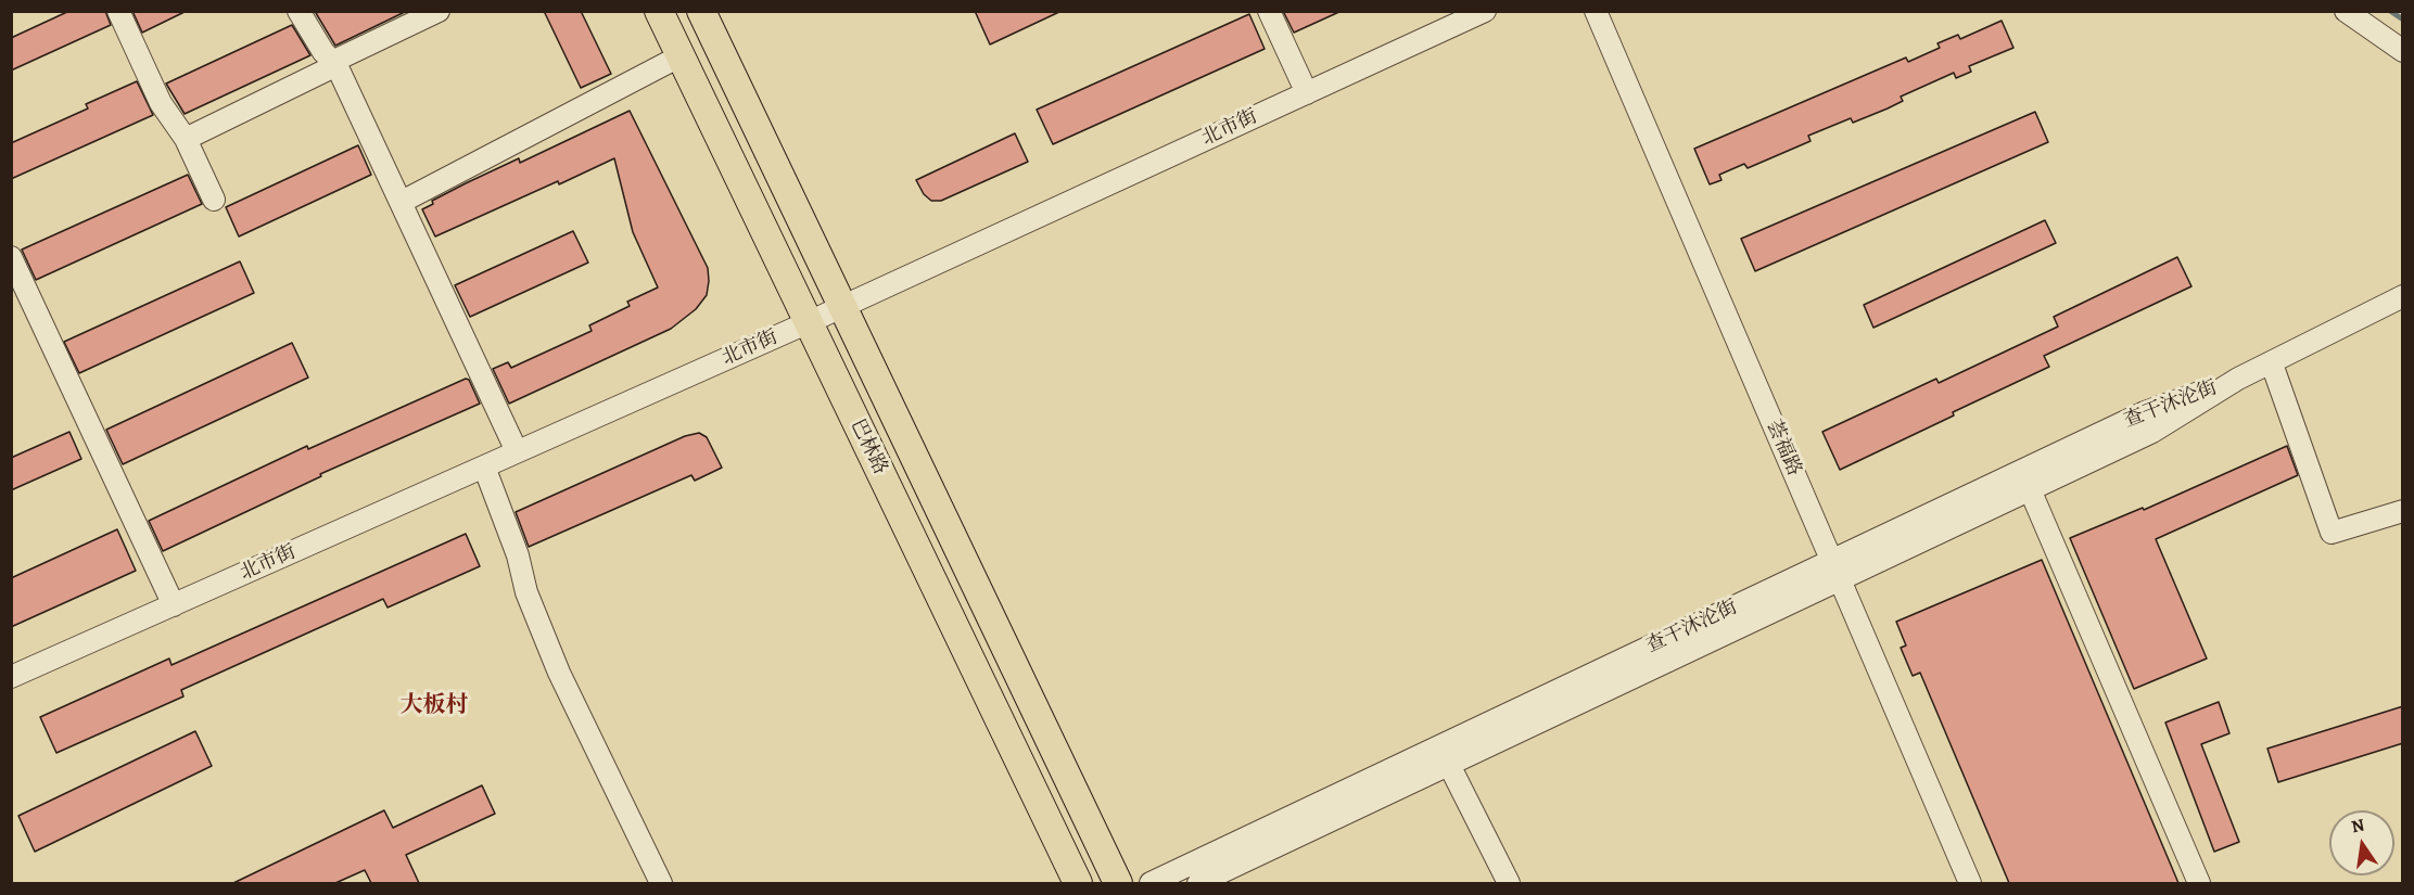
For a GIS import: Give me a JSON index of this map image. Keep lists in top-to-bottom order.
{
  "streets": {
    "main road": ["巴林路"],
    "street": ["北市街", "查干沐沦街", "荟福路"]
  },
  "crossings": [
    ["北市街", "巴林路"],
    ["查干沐沦街", "荟福路"]
  ],
  "districts": ["大板村"],
  "north": "top"
}
